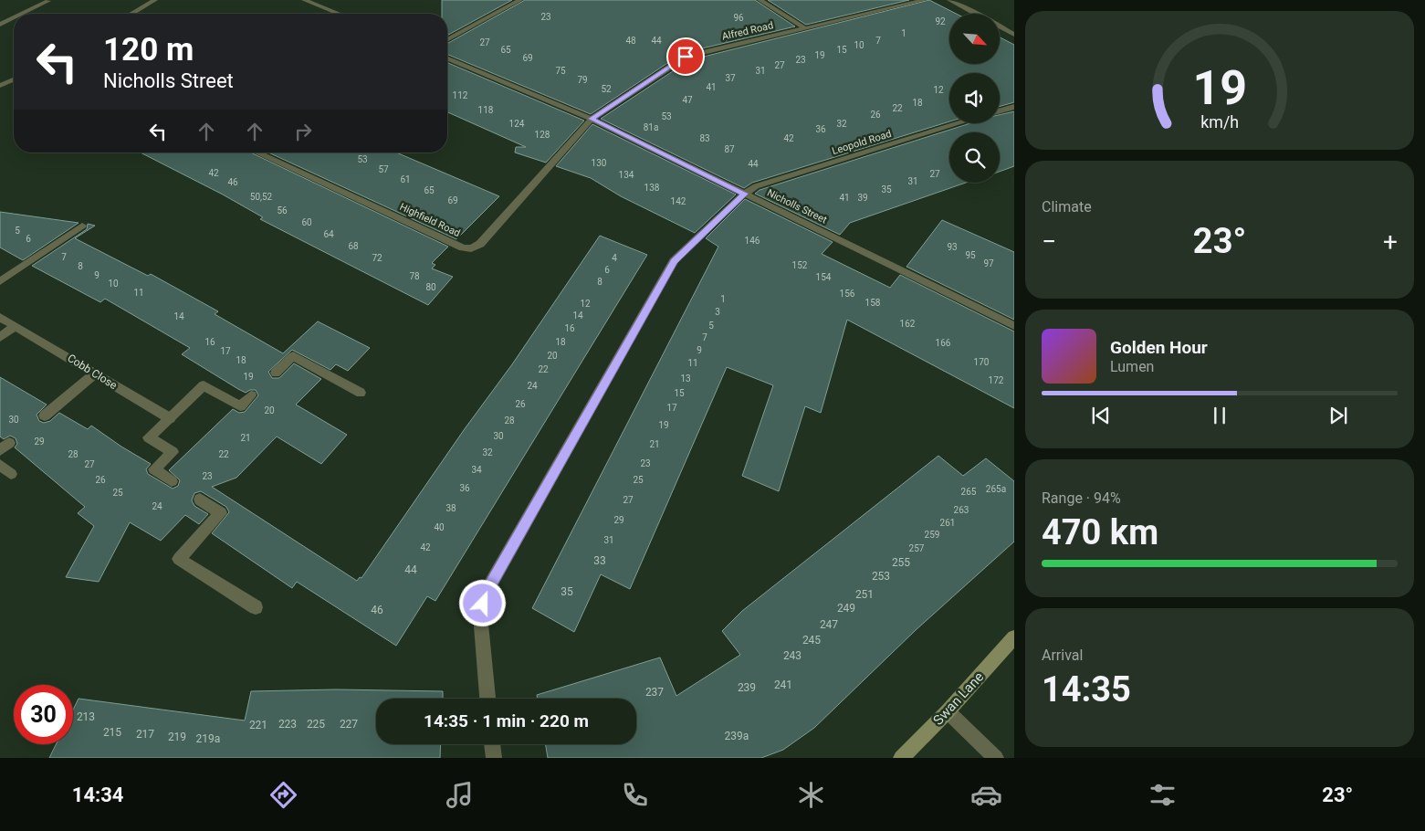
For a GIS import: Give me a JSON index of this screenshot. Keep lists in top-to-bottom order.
{
  "streets": {
    "main road": ["Swan Lane"],
    "street": [
      "Alfred Road",
      "Leopold Road",
      "Nicholls Street",
      "Highfield Road",
      "Cobb Close"
    ]
  },
  "crossings": [
    ["Alfred Road", "Nicholls Street"],
    ["Alfred Road", "Highfield Road"],
    ["Leopold Road", "Nicholls Street"],
    ["Nicholls Street", "Highfield Road"]
  ],
  "house_numbers": [
    "23",
    "96",
    "92",
    "1",
    "48",
    "44",
    "7",
    "27",
    "10",
    "65",
    "15",
    "19",
    "69",
    "23",
    "27",
    "75",
    "31",
    "37",
    "79",
    "41",
    "52",
    "12",
    "112",
    "47",
    "18",
    "22",
    "118",
    "26",
    "53",
    "124",
    "32",
    "81a",
    "36",
    "128",
    "83",
    "42",
    "87",
    "53",
    "130",
    "44",
    "57",
    "42",
    "27",
    "134",
    "61",
    "31",
    "46",
    "138",
    "35",
    "65",
    "50,52",
    "41",
    "39",
    "69",
    "142",
    "56",
    "60",
    "5",
    "64",
    "6",
    "146",
    "68",
    "93",
    "95",
    "7",
    "72",
    "4",
    "97",
    "152",
    "8",
    "6",
    "9",
    "78",
    "154",
    "8",
    "10",
    "80",
    "11",
    "156",
    "1",
    "158",
    "12",
    "3",
    "14",
    "14",
    "162",
    "5",
    "16",
    "7",
    "16",
    "18",
    "166",
    "9",
    "17",
    "20",
    "18",
    "170",
    "11",
    "22",
    "19",
    "13",
    "172",
    "24",
    "15",
    "26",
    "17",
    "20",
    "30",
    "28",
    "19",
    "30",
    "21",
    "29",
    "21",
    "32",
    "28",
    "22",
    "23",
    "27",
    "34",
    "23",
    "26",
    "25",
    "36",
    "265a",
    "265",
    "25",
    "27",
    "24",
    "38",
    "263",
    "29",
    "261",
    "40",
    "259",
    "31",
    "42",
    "257",
    "33",
    "255",
    "44",
    "253",
    "35",
    "251",
    "249",
    "46",
    "247",
    "245",
    "243",
    "241",
    "239",
    "237",
    "213",
    "223",
    "225",
    "227",
    "221",
    "215",
    "217",
    "239a",
    "219",
    "219a"
  ],
  "north": "bottom right",
  "page": {
    "turn": ["120 m", "Nicholls Street"],
    "tile": [
      "Climate",
      ["Range · 94%", "470 km"],
      ["Arrival", "14:35"]
    ],
    "heat": ["−", "23°", "+"],
    "song": ["Golden Hour", "Lumen"],
    "limit": "30",
    "trip": "14:35 · 1 min · 220 m",
    "tabs": ["14:34", "23°"],
    "gauge": ["19", "km/h"]
  }
}
